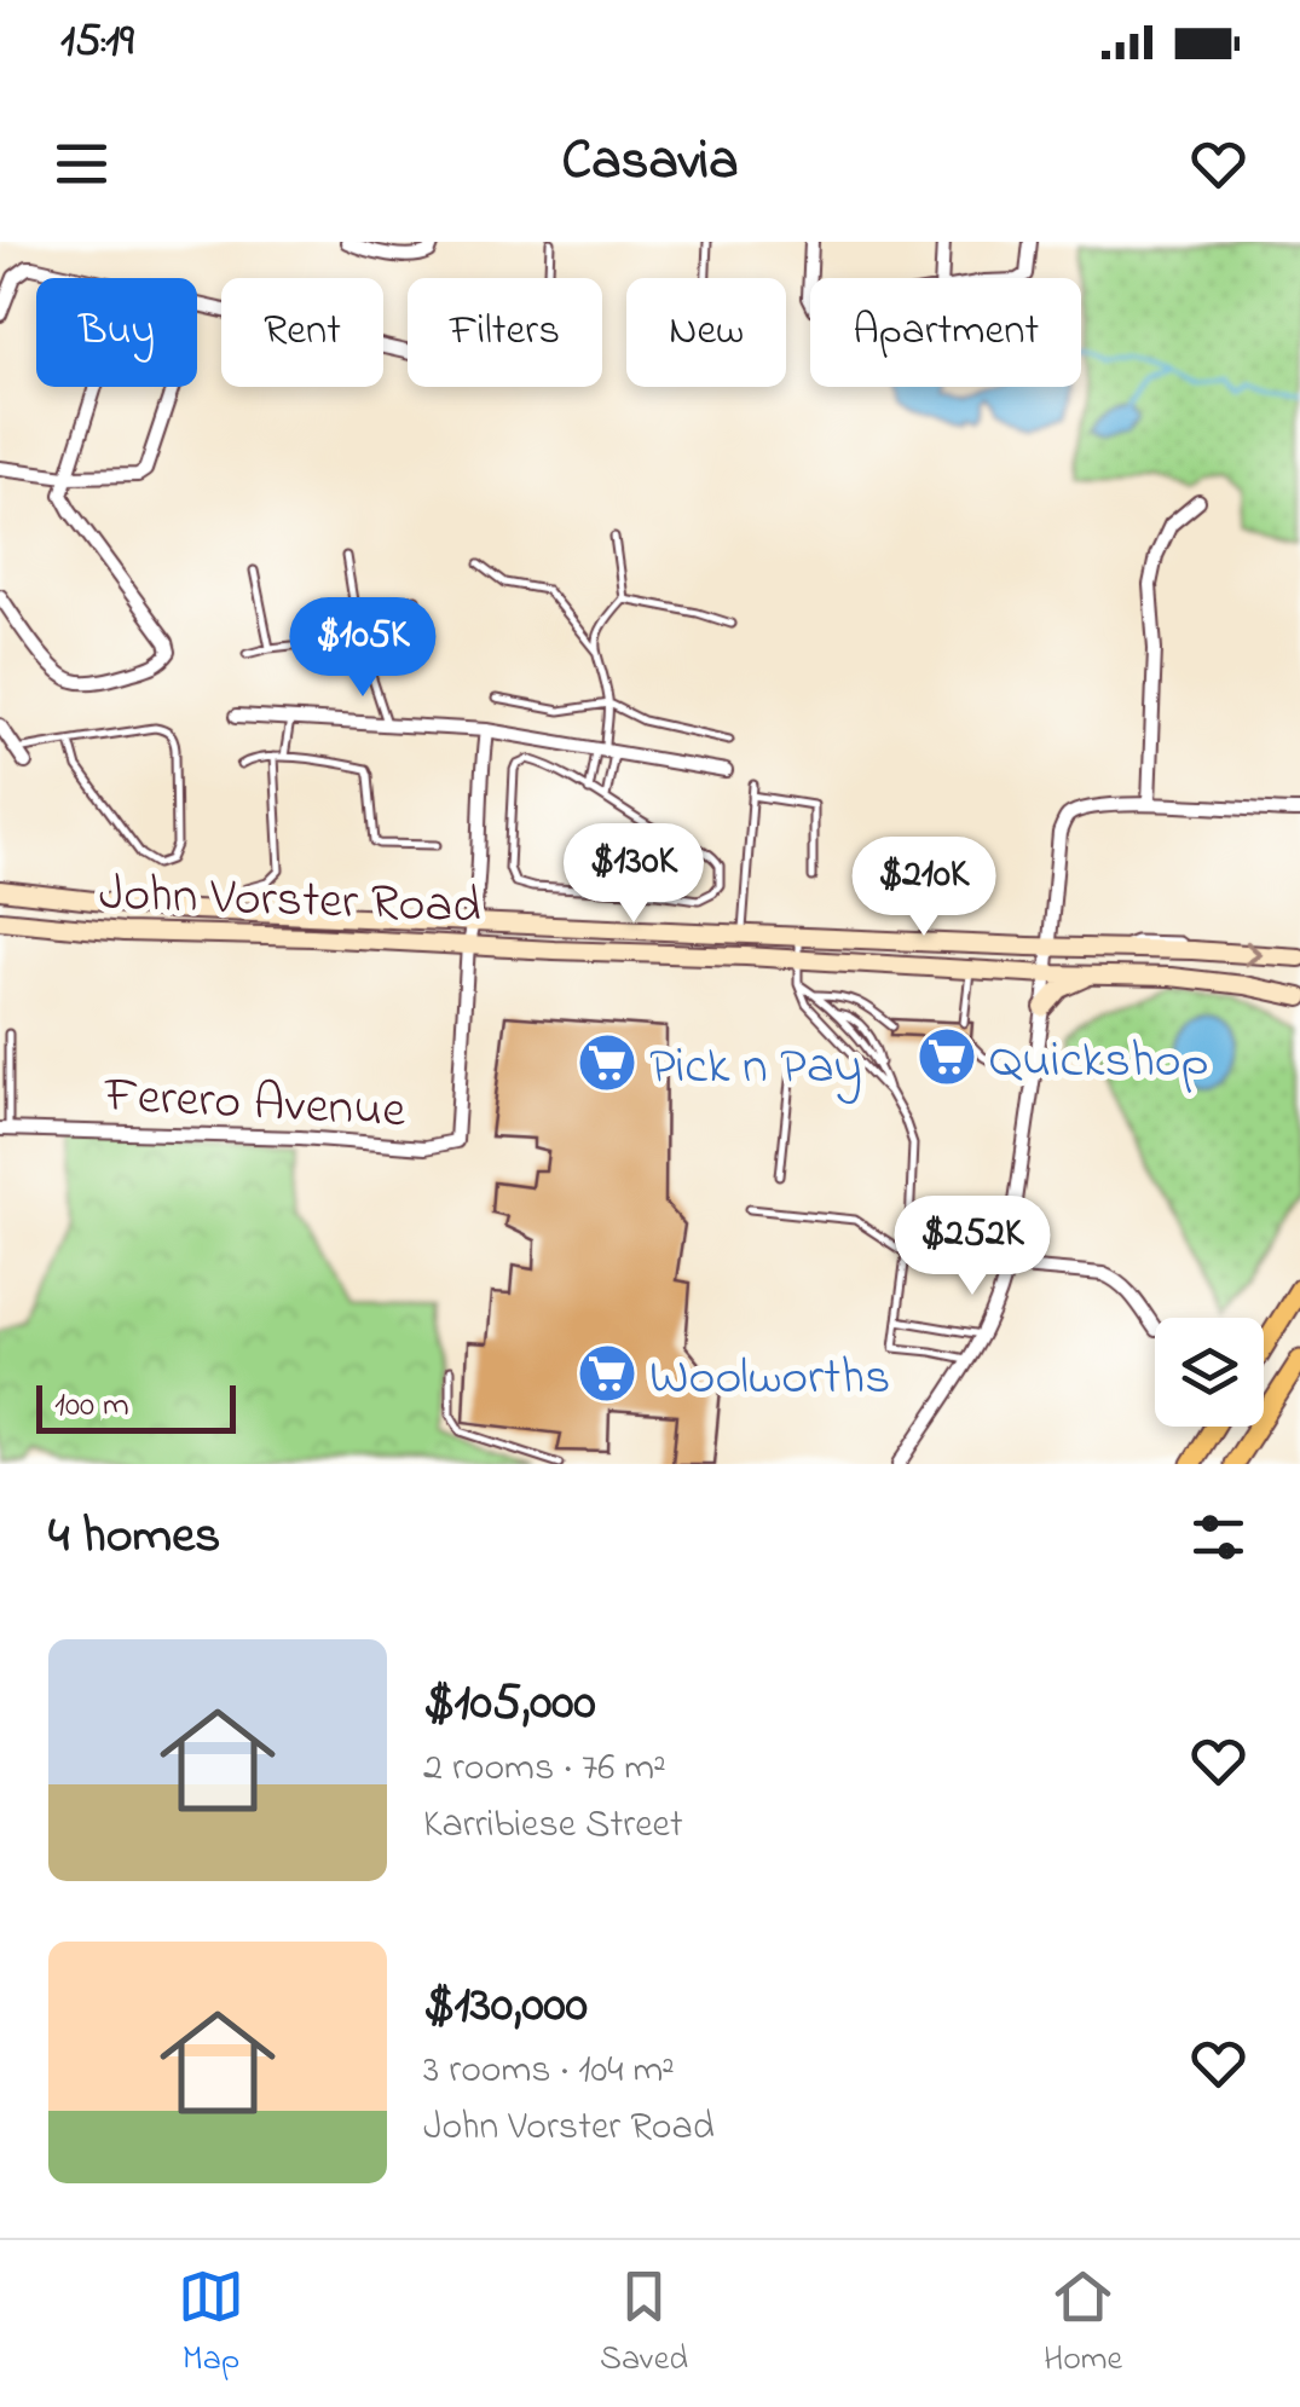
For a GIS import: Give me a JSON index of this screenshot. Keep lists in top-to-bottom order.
{
  "streets": {
    "main road": ["John Vorster Road"],
    "street": ["Ferero Avenue"]
  },
  "crossings": [
    ["John Vorster Road", "Ferero Avenue"]
  ],
  "places": {
    "supermarket": ["Quickshop", "Pick n Pay", "Woolworths"]
  },
  "scale_bar": "100 m",
  "page": {
    "status": "15:19",
    "header": "Casavia",
    "chip": [
      "Buy",
      "Rent",
      "Filters",
      "New",
      "Apartment"
    ],
    "price": [
      "$105K",
      "$130K",
      "$210K",
      "$252K"
    ],
    "scale": "100 m",
    "heading": "4 homes",
    "list": [
      {
        "name": "$105,000",
        "note": "2 rooms · 76 m² · Karribiese Street"
      },
      {
        "name": "$130,000",
        "note": "3 rooms · 104 m² · John Vorster Road"
      }
    ],
    "tabs": ["Map", "Saved", "Home"]
  }
}
